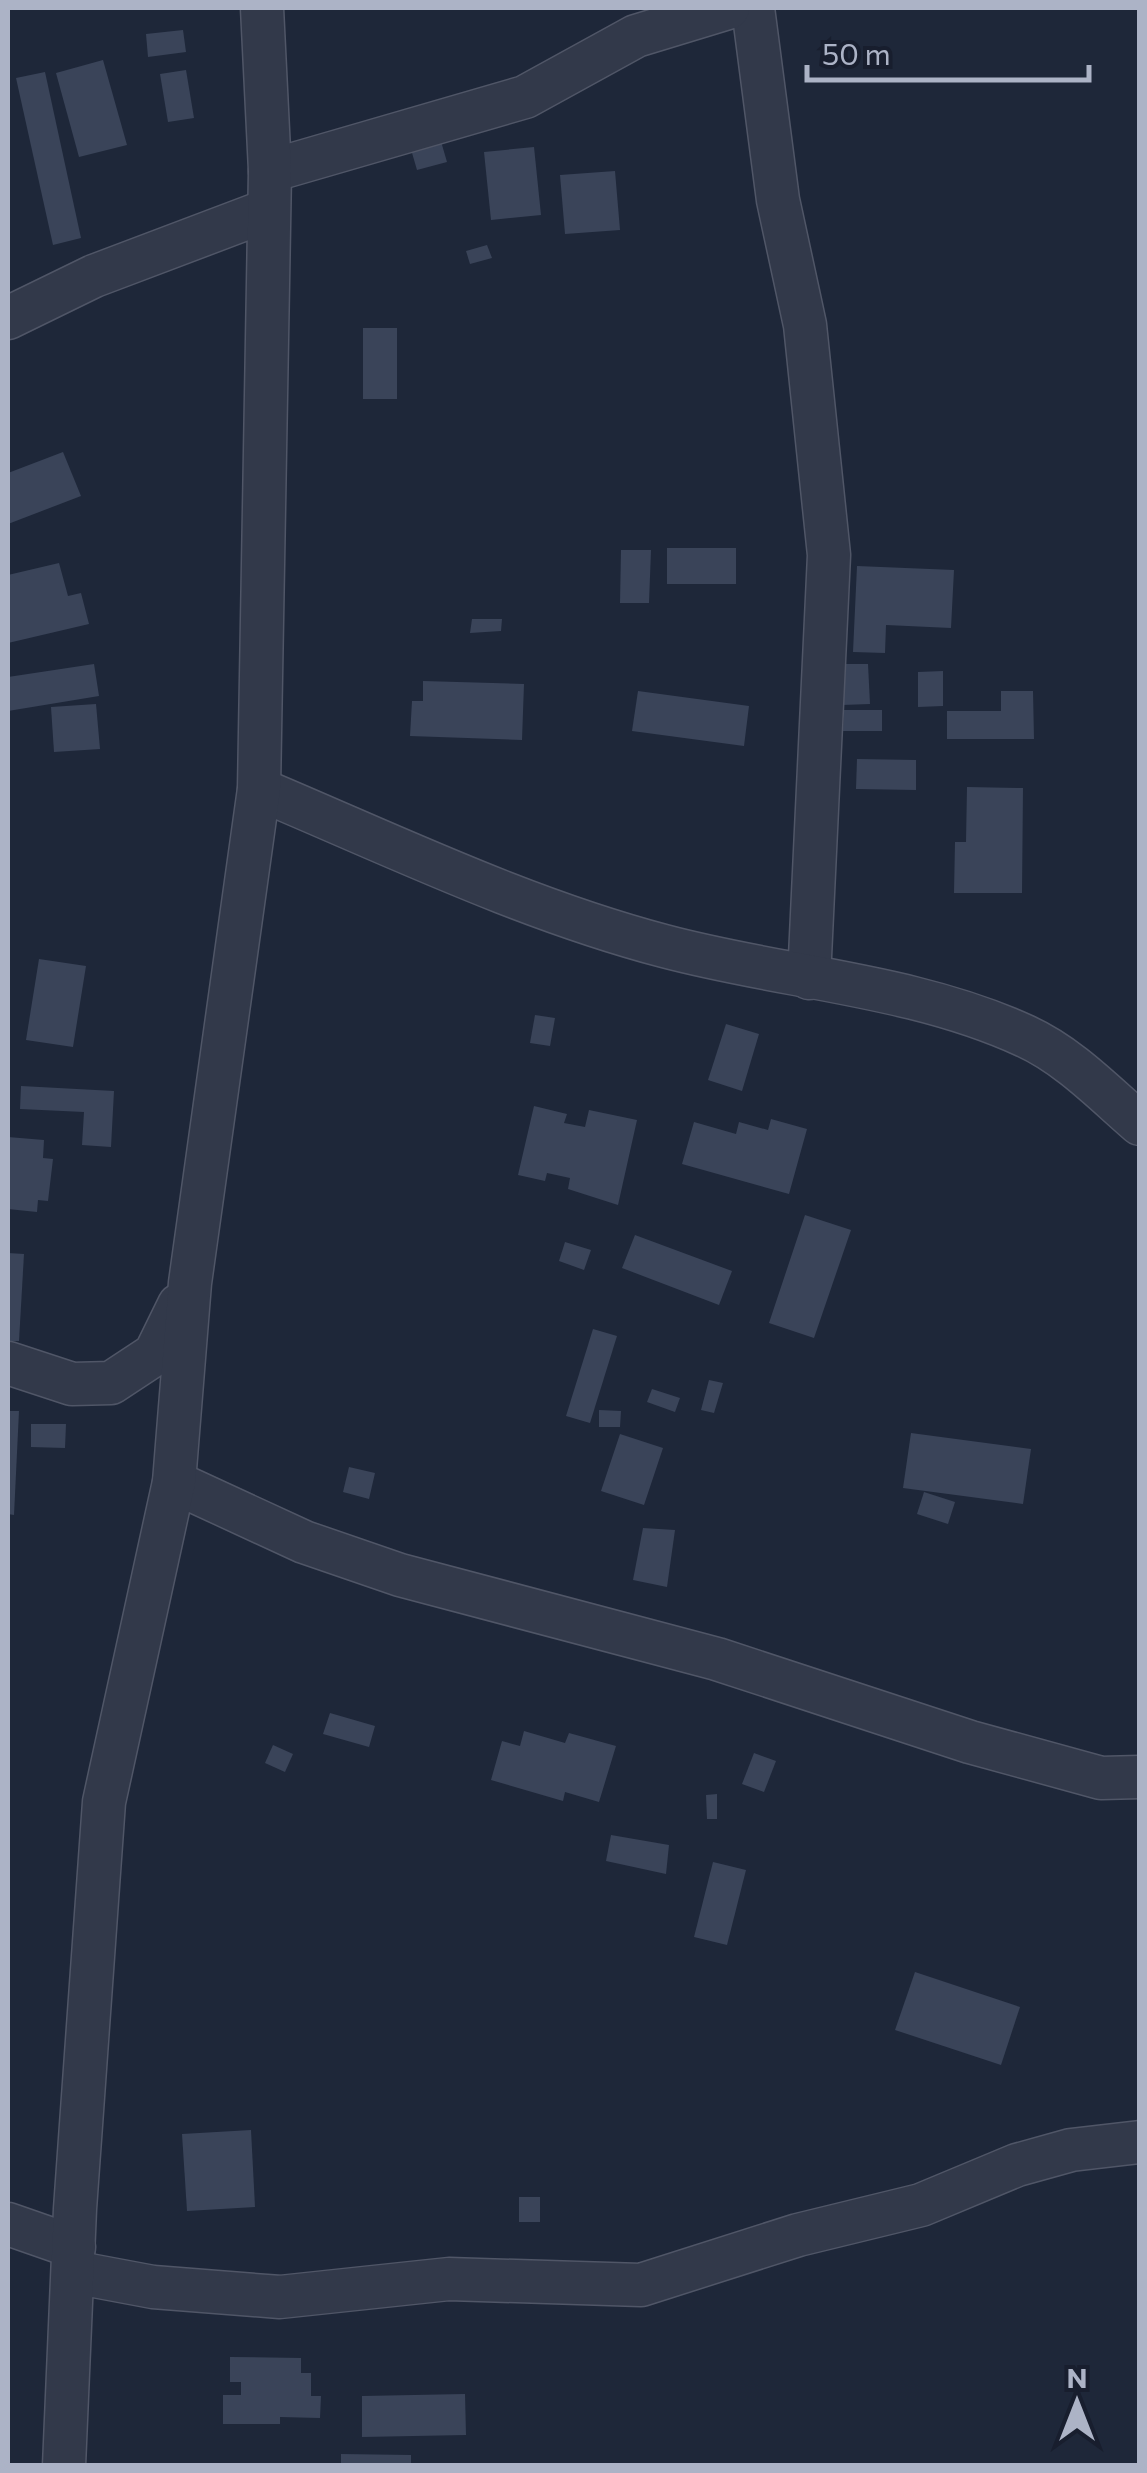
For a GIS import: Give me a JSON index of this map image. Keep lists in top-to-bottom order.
{
  "scale_bar": "50 m",
  "north": "top"
}
